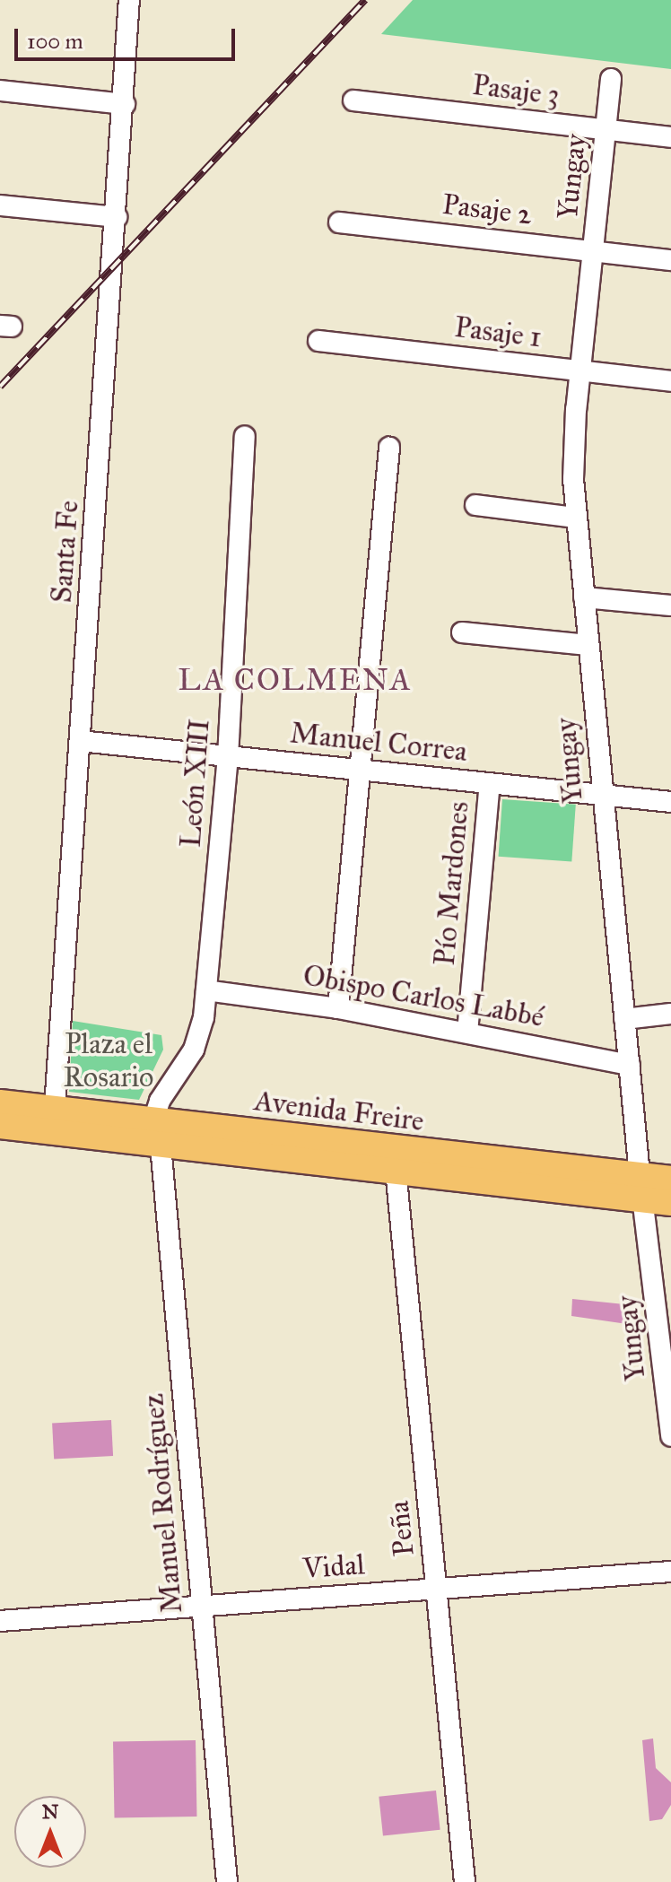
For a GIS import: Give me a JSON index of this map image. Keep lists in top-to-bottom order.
{
  "streets": {
    "main road": ["Avenida Freire"],
    "street": [
      "Pasaje 3",
      "Yungay",
      "Pasaje 2",
      "Pasaje 1",
      "Santa Fe",
      "Manuel Correa",
      "León XIII",
      "Pío Mardones",
      "Obispo Carlos Labbé",
      "Manuel Rodríguez",
      "Peña",
      "Vidal"
    ]
  },
  "crossings": [
    ["Pasaje 3", "Yungay"],
    ["Yungay", "Pasaje 2"],
    ["Yungay", "Pasaje 1"],
    ["Yungay", "Manuel Correa"],
    ["Yungay", "Obispo Carlos Labbé"],
    ["Yungay", "Avenida Freire"],
    ["Santa Fe", "Manuel Correa"],
    ["Santa Fe", "Avenida Freire"],
    ["Manuel Correa", "León XIII"],
    ["Manuel Correa", "Pío Mardones"],
    ["León XIII", "Obispo Carlos Labbé"],
    ["León XIII", "Avenida Freire"],
    ["León XIII", "Manuel Rodríguez"],
    ["Pío Mardones", "Obispo Carlos Labbé"],
    ["Avenida Freire", "Manuel Rodríguez"],
    ["Avenida Freire", "Peña"],
    ["Manuel Rodríguez", "Vidal"],
    ["Peña", "Vidal"]
  ],
  "districts": ["LA COLMENA"],
  "parks": ["Plaza el Rosario"],
  "scale_bar": "100 m",
  "north": "top"
}
